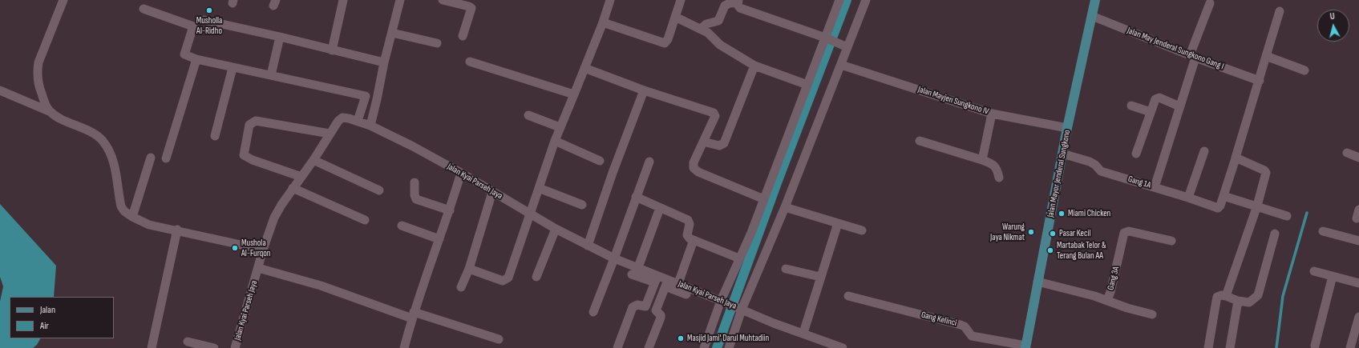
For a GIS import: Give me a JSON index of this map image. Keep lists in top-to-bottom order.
{
  "streets": {
    "main road": ["Jalan Mayor Jenderal Sungkono"],
    "street": [
      "Jalan May Jenderal Sungkono Gang I",
      "Jalan Mayjen Sungkono IV",
      "Jalan Kyai Parseh Jaya",
      "Gang 1A",
      "Gang 3A",
      "Gang Kelinci"
    ]
  },
  "crossings": [
    ["Jalan May Jenderal Sungkono Gang I", "Jalan Mayor Jenderal Sungkono"],
    ["Jalan Mayjen Sungkono IV", "Jalan Mayor Jenderal Sungkono"],
    ["Jalan Mayor Jenderal Sungkono", "Gang 1A"],
    ["Jalan Mayor Jenderal Sungkono", "Gang 3A"],
    ["Jalan Mayor Jenderal Sungkono", "Gang Kelinci"]
  ],
  "places": [
    "Musholla Al-Ridho",
    "Miami Chicken",
    "Warung Jaya Nikmat",
    "Pasar Kecil",
    "Mushola Al-Furqon",
    "Martabak Telor & Terang Bulan AA",
    "Masjid Jami' Darul Muhtadiin"
  ],
  "legend": ["Jalan", "Air"],
  "north": "top"
}
